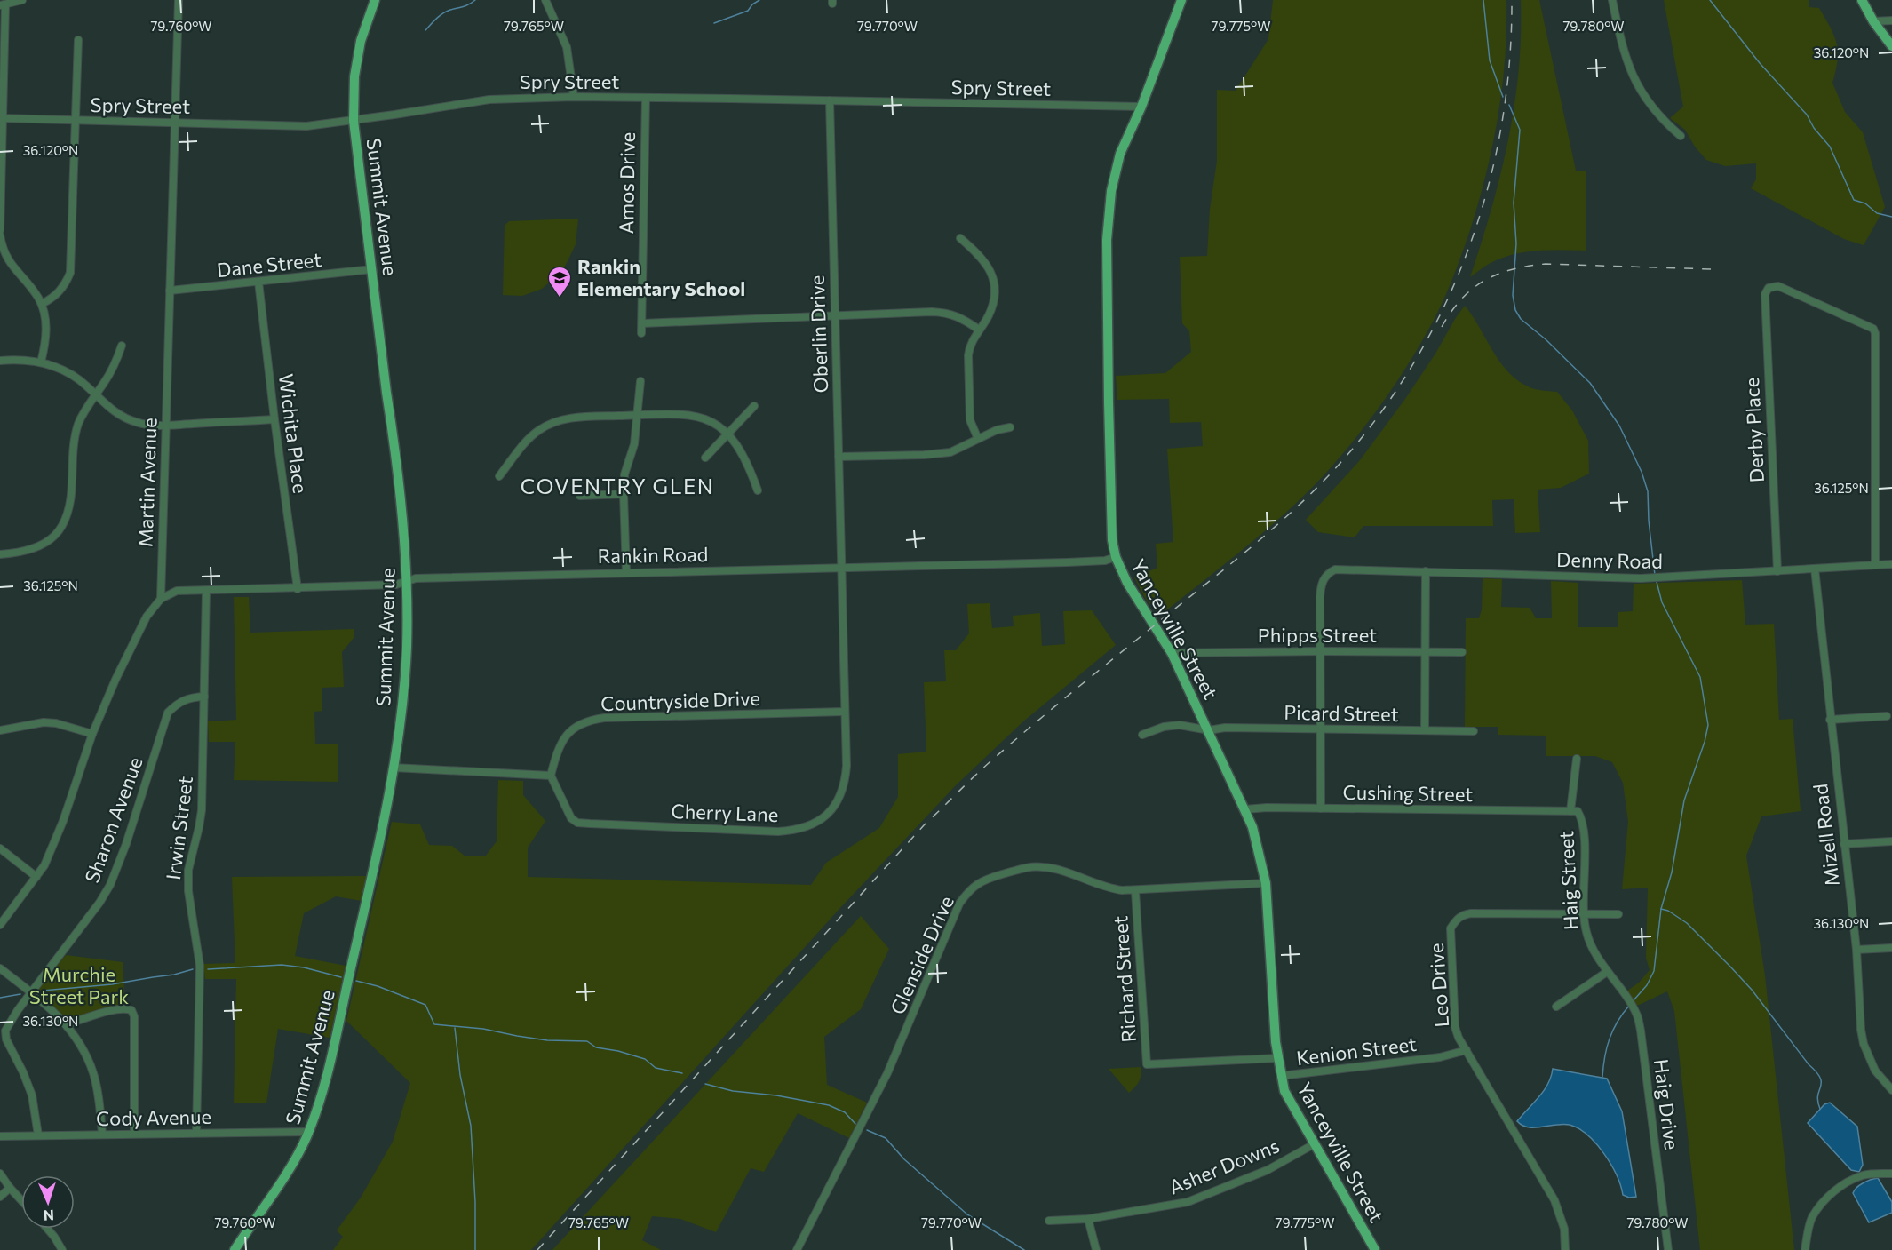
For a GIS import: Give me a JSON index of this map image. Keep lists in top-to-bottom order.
{
  "streets": {
    "main road": ["Summit Avenue", "Yanceyville Street"],
    "street": [
      "Spry Street",
      "Amos Drive",
      "Dane Street",
      "Oberlin Drive",
      "Derby Place",
      "Wichita Place",
      "Martin Avenue",
      "Rankin Road",
      "Denny Road",
      "Phipps Street",
      "Countryside Drive",
      "Picard Street",
      "Cushing Street",
      "Cherry Lane",
      "Sharon Avenue",
      "Irwin Street",
      "Mizell Road",
      "Haig Street",
      "Glenside Drive",
      "Richard Street",
      "Leo Drive",
      "Kenion Street",
      "Haig Drive",
      "Cody Avenue",
      "Asher Downs"
    ]
  },
  "crossings": [
    ["Spry Street", "Amos Drive"],
    ["Spry Street", "Summit Avenue"],
    ["Spry Street", "Oberlin Drive"],
    ["Spry Street", "Martin Avenue"],
    ["Spry Street", "Yanceyville Street"],
    ["Summit Avenue", "Dane Street"],
    ["Summit Avenue", "Rankin Road"],
    ["Summit Avenue", "Cody Avenue"],
    ["Dane Street", "Wichita Place"],
    ["Dane Street", "Martin Avenue"],
    ["Oberlin Drive", "Rankin Road"],
    ["Oberlin Drive", "Cherry Lane"],
    ["Derby Place", "Denny Road"],
    ["Wichita Place", "Rankin Road"],
    ["Martin Avenue", "Rankin Road"],
    ["Rankin Road", "Yanceyville Street"],
    ["Rankin Road", "Cherry Lane"],
    ["Rankin Road", "Irwin Street"],
    ["Denny Road", "Phipps Street"],
    ["Denny Road", "Mizell Road"],
    ["Yanceyville Street", "Phipps Street"],
    ["Yanceyville Street", "Picard Street"],
    ["Yanceyville Street", "Cushing Street"],
    ["Yanceyville Street", "Glenside Drive"],
    ["Yanceyville Street", "Richard Street"],
    ["Yanceyville Street", "Kenion Street"],
    ["Yanceyville Street", "Asher Downs"],
    ["Countryside Drive", "Cherry Lane"],
    ["Cushing Street", "Haig Street"],
    ["Sharon Avenue", "Irwin Street"],
    ["Sharon Avenue", "Cody Avenue"],
    ["Irwin Street", "Cody Avenue"],
    ["Haig Street", "Leo Drive"],
    ["Haig Street", "Haig Drive"],
    ["Glenside Drive", "Richard Street"],
    ["Leo Drive", "Kenion Street"]
  ],
  "districts": ["COVENTRY GLEN"],
  "parks": ["Murchie Street Park"],
  "places": {
    "school or university": ["Rankin Elementary School"]
  },
  "north": "bottom",
  "coordinates": [
    "79.760°W",
    "79.765°W",
    "79.770°W",
    "79.775°W",
    "79.780°W",
    "36.120°N",
    "36.125°N",
    "36.130°N"
  ]
}
